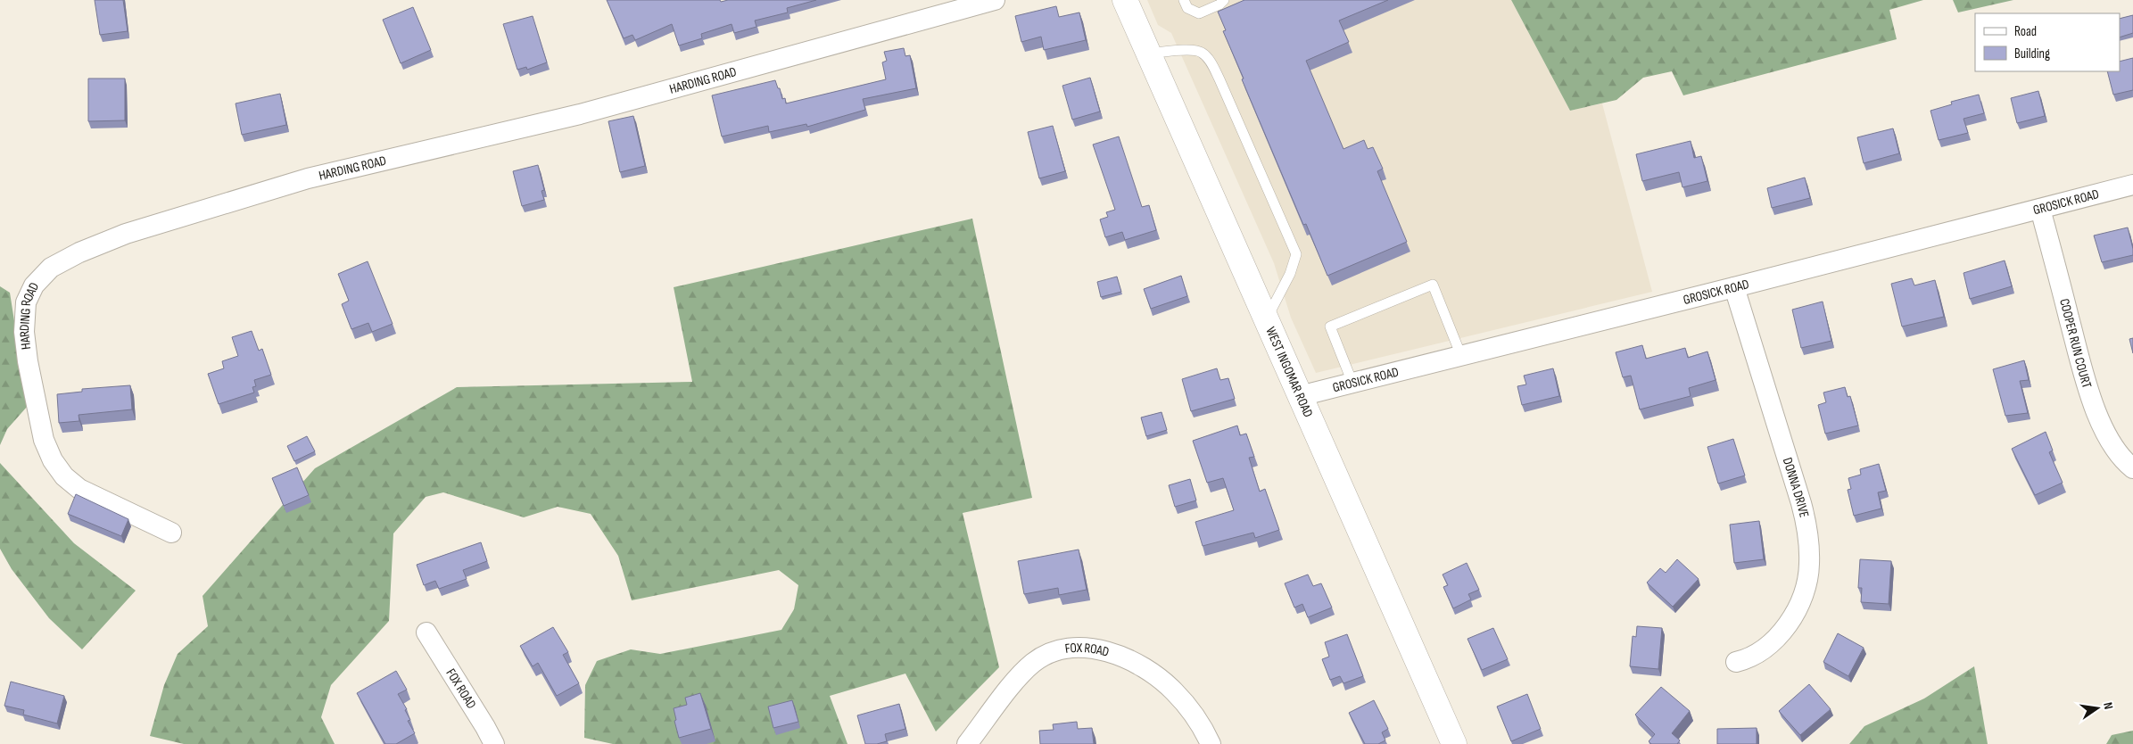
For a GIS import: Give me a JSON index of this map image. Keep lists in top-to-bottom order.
{
  "streets": {
    "main road": ["WEST INGOMAR ROAD"],
    "street": [
      "HARDING ROAD",
      "GROSICK ROAD",
      "COOPER RUN COURT",
      "DONNA DRIVE",
      "FOX ROAD"
    ]
  },
  "crossings": [
    ["GROSICK ROAD", "COOPER RUN COURT"],
    ["GROSICK ROAD", "WEST INGOMAR ROAD"],
    ["GROSICK ROAD", "DONNA DRIVE"]
  ],
  "legend": ["Road", "Building"],
  "north": "right"
}
